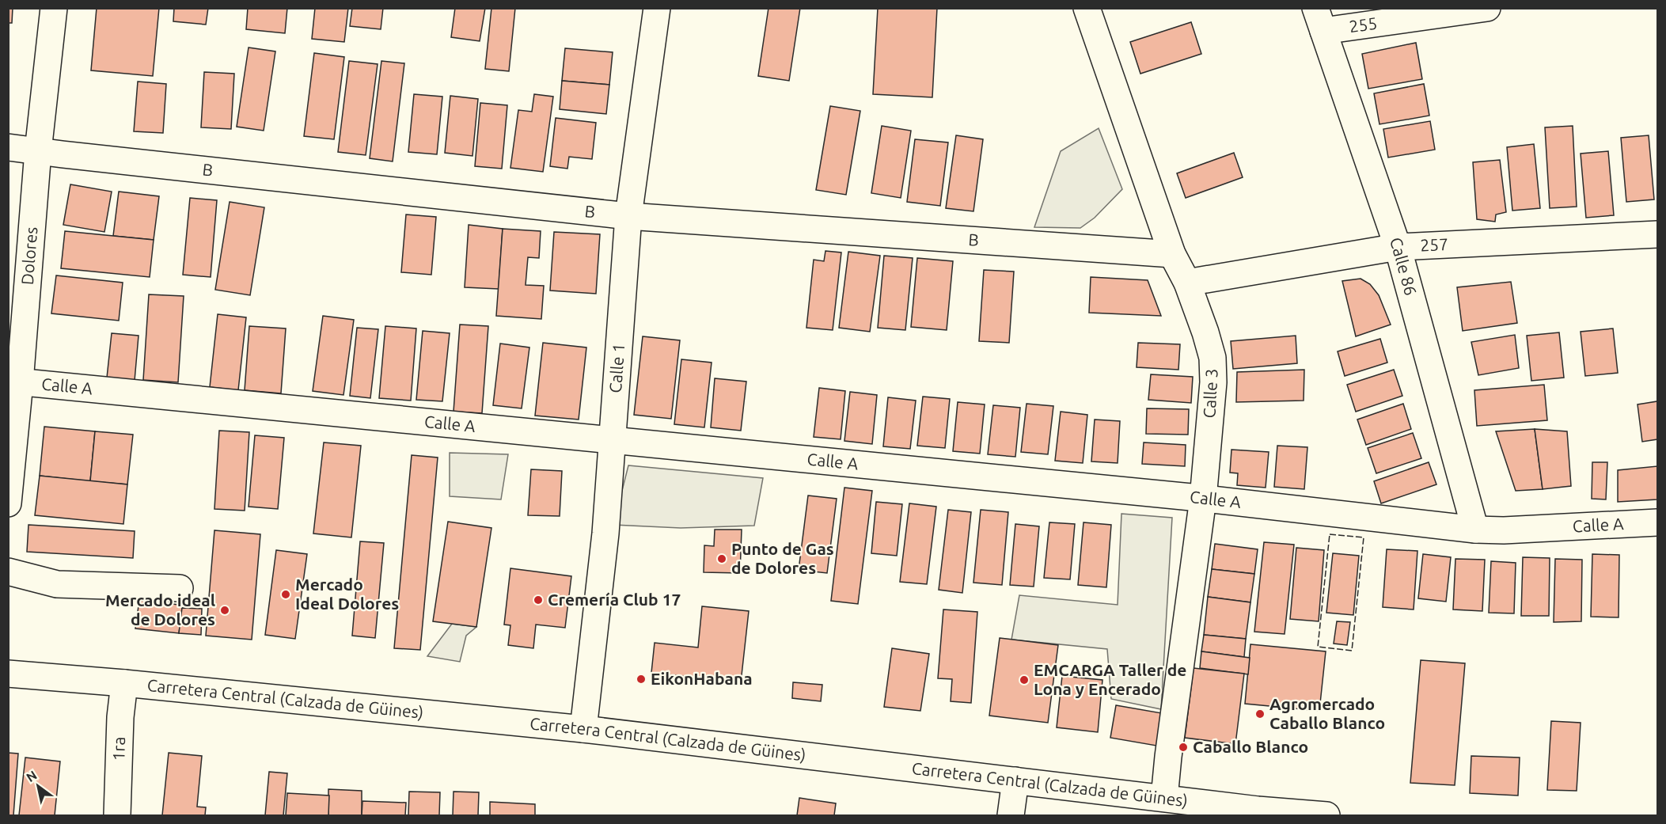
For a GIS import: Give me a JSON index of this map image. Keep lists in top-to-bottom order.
{
  "streets": {
    "street": [
      "255",
      "B",
      "257",
      "Dolores",
      "Calle 86",
      "Calle 1",
      "Calle A",
      "Calle 3",
      "Carretera Central (Calzada de Güines)",
      "1ra"
    ]
  },
  "crossings": [
    ["255", "Calle 86"],
    ["B", "Dolores"],
    ["B", "Calle 1"],
    ["B", "Calle 3"],
    ["257", "Calle 86"],
    ["257", "Calle 3"],
    ["Dolores", "Calle A"],
    ["Calle 86", "Calle A"],
    ["Calle 1", "Calle A"],
    ["Calle 1", "Carretera Central (Calzada de Güines)"],
    ["Calle A", "Calle 3"],
    ["Calle 3", "Carretera Central (Calzada de Güines)"],
    ["Carretera Central (Calzada de Güines)", "1ra"]
  ],
  "places": [
    "Punto de Gas de Dolores",
    "Mercado Ideal Dolores",
    "Cremería Club 17",
    "Mercado ideal de Dolores",
    "EikonHabana",
    "EMCARGA Taller de Lona y Encerado",
    "Agromercado Caballo Blanco",
    "Caballo Blanco"
  ],
  "north": "top left"
}
